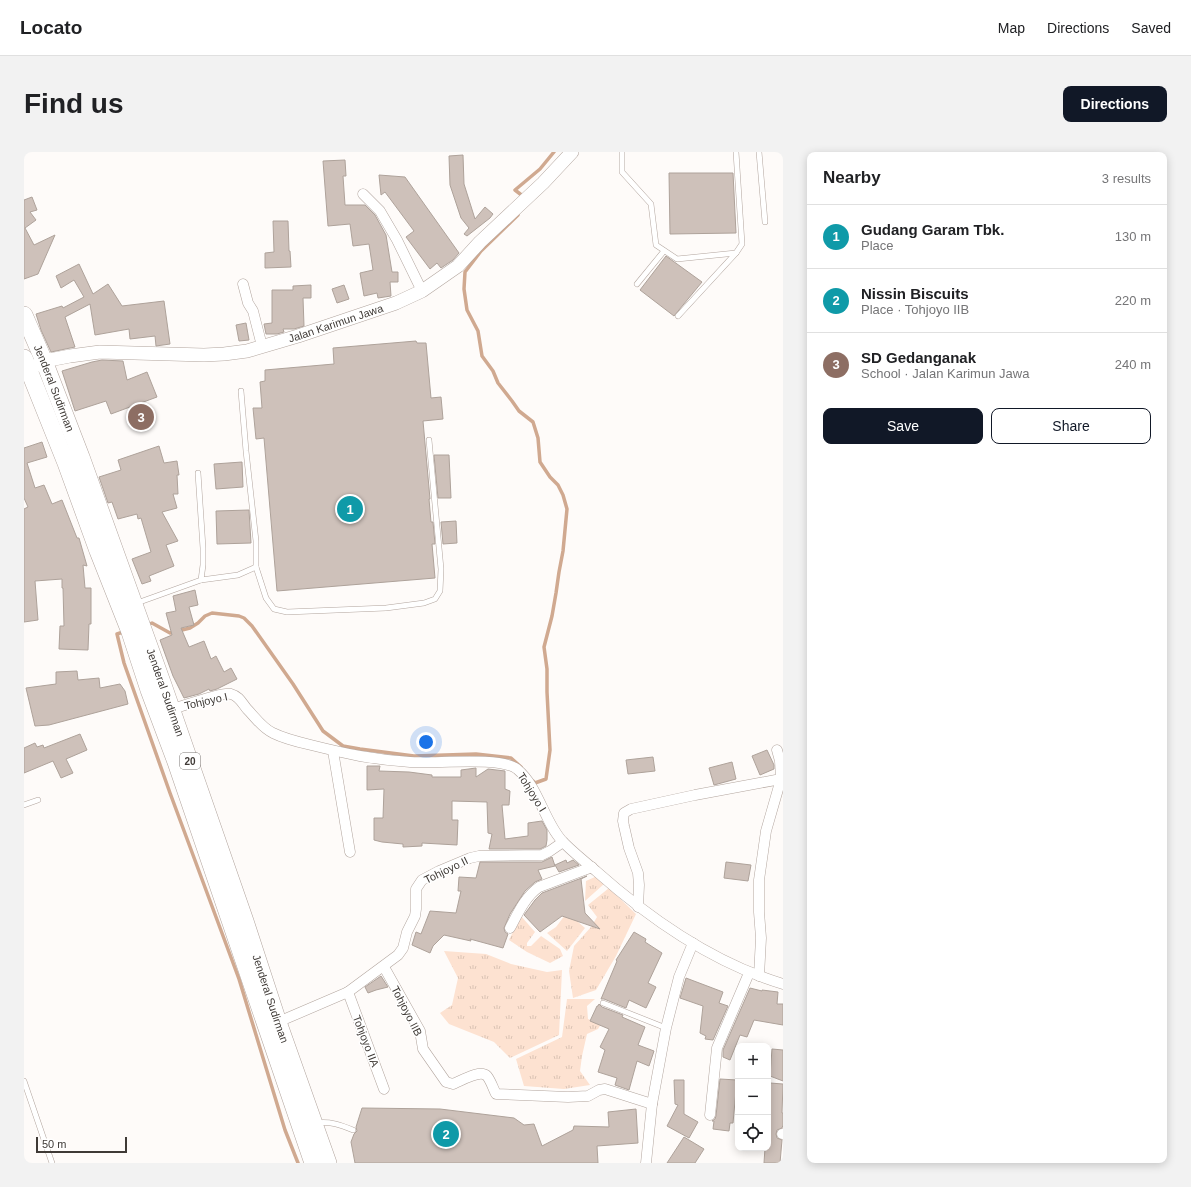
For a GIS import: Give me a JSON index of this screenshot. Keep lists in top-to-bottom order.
{
  "streets": {
    "highway": ["Jenderal Sudirman", "20"],
    "street": [
      "Jalan Karimun Jawa",
      "Tohjoyo I",
      "Tohjoyo II",
      "Tohjoyo IIB",
      "Tohjoyo IIA"
    ]
  },
  "crossings": [
    ["Jalan Karimun Jawa", "Jenderal Sudirman"],
    ["Jenderal Sudirman", "Tohjoyo I"],
    ["Jenderal Sudirman", "Tohjoyo II"],
    ["Tohjoyo I", "Tohjoyo II"],
    ["Tohjoyo II", "Tohjoyo IIB"],
    ["Tohjoyo II", "Tohjoyo IIA"]
  ],
  "scale_bar": "50 m",
  "page": {
    "header": "Locato",
    "nav": ["Map", "Directions", "Saved"],
    "buttons": [
      "Directions",
      ["Save", "Share"]
    ],
    "title": "Find us",
    "heading": ["Nearby", "3 results"],
    "list": [
      {
        "mark": "1",
        "name": "Gudang Garam Tbk.",
        "note": "Place",
        "value": "130 m"
      },
      {
        "mark": "2",
        "name": "Nissin Biscuits",
        "note": "Place · Tohjoyo IIB",
        "value": "220 m"
      },
      {
        "mark": "3",
        "name": "SD Gedanganak",
        "note": "School · Jalan Karimun Jawa",
        "value": "240 m"
      }
    ],
    "pins": ["3", "1", "2"],
    "map_buttons": ["+", "−"],
    "scale": "50 m"
  }
}
